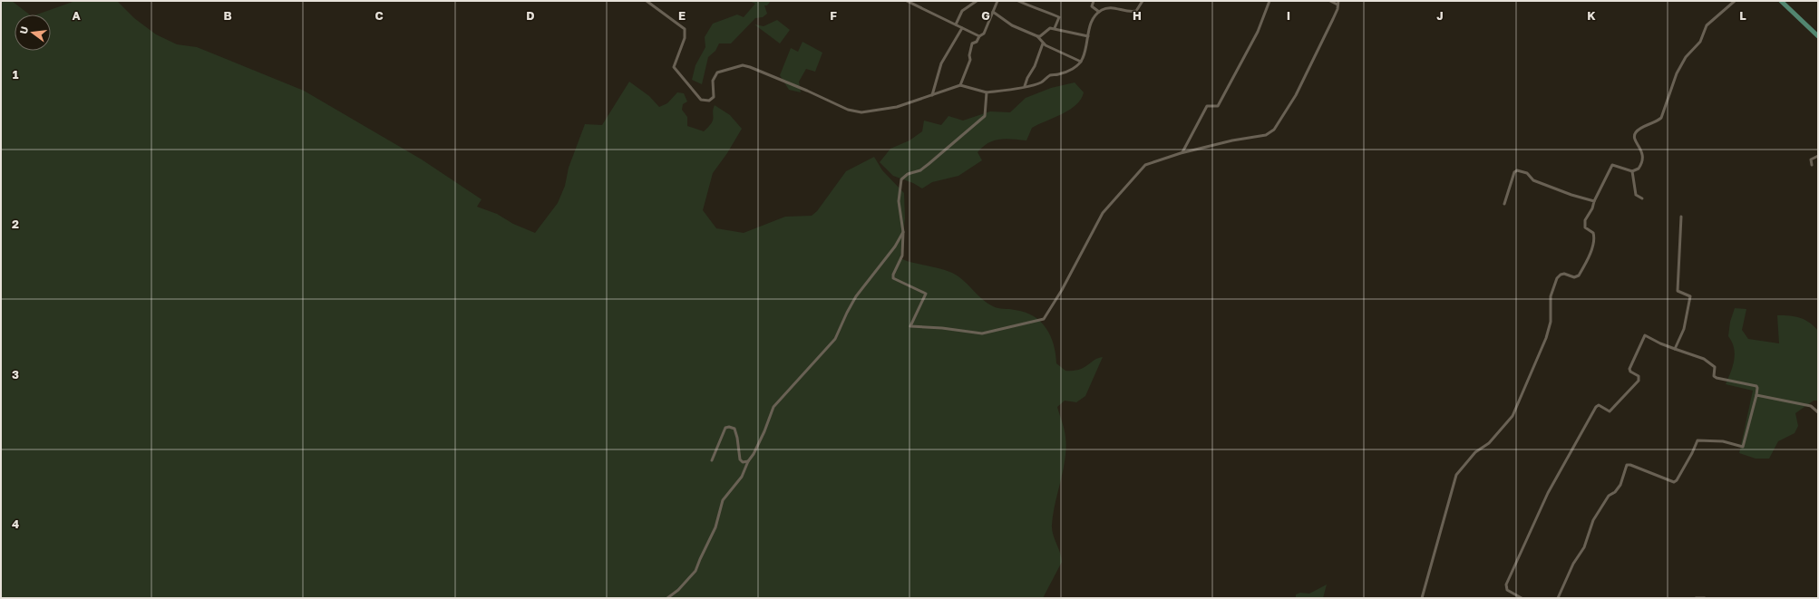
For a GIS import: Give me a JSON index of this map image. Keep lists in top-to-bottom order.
{
  "north": "left",
  "grid": {
    "columns": [
      "A",
      "B",
      "C",
      "D",
      "E",
      "F",
      "G",
      "H",
      "I",
      "J",
      "K",
      "L"
    ],
    "rows": [
      "1",
      "2",
      "3",
      "4"
    ]
  }
}
